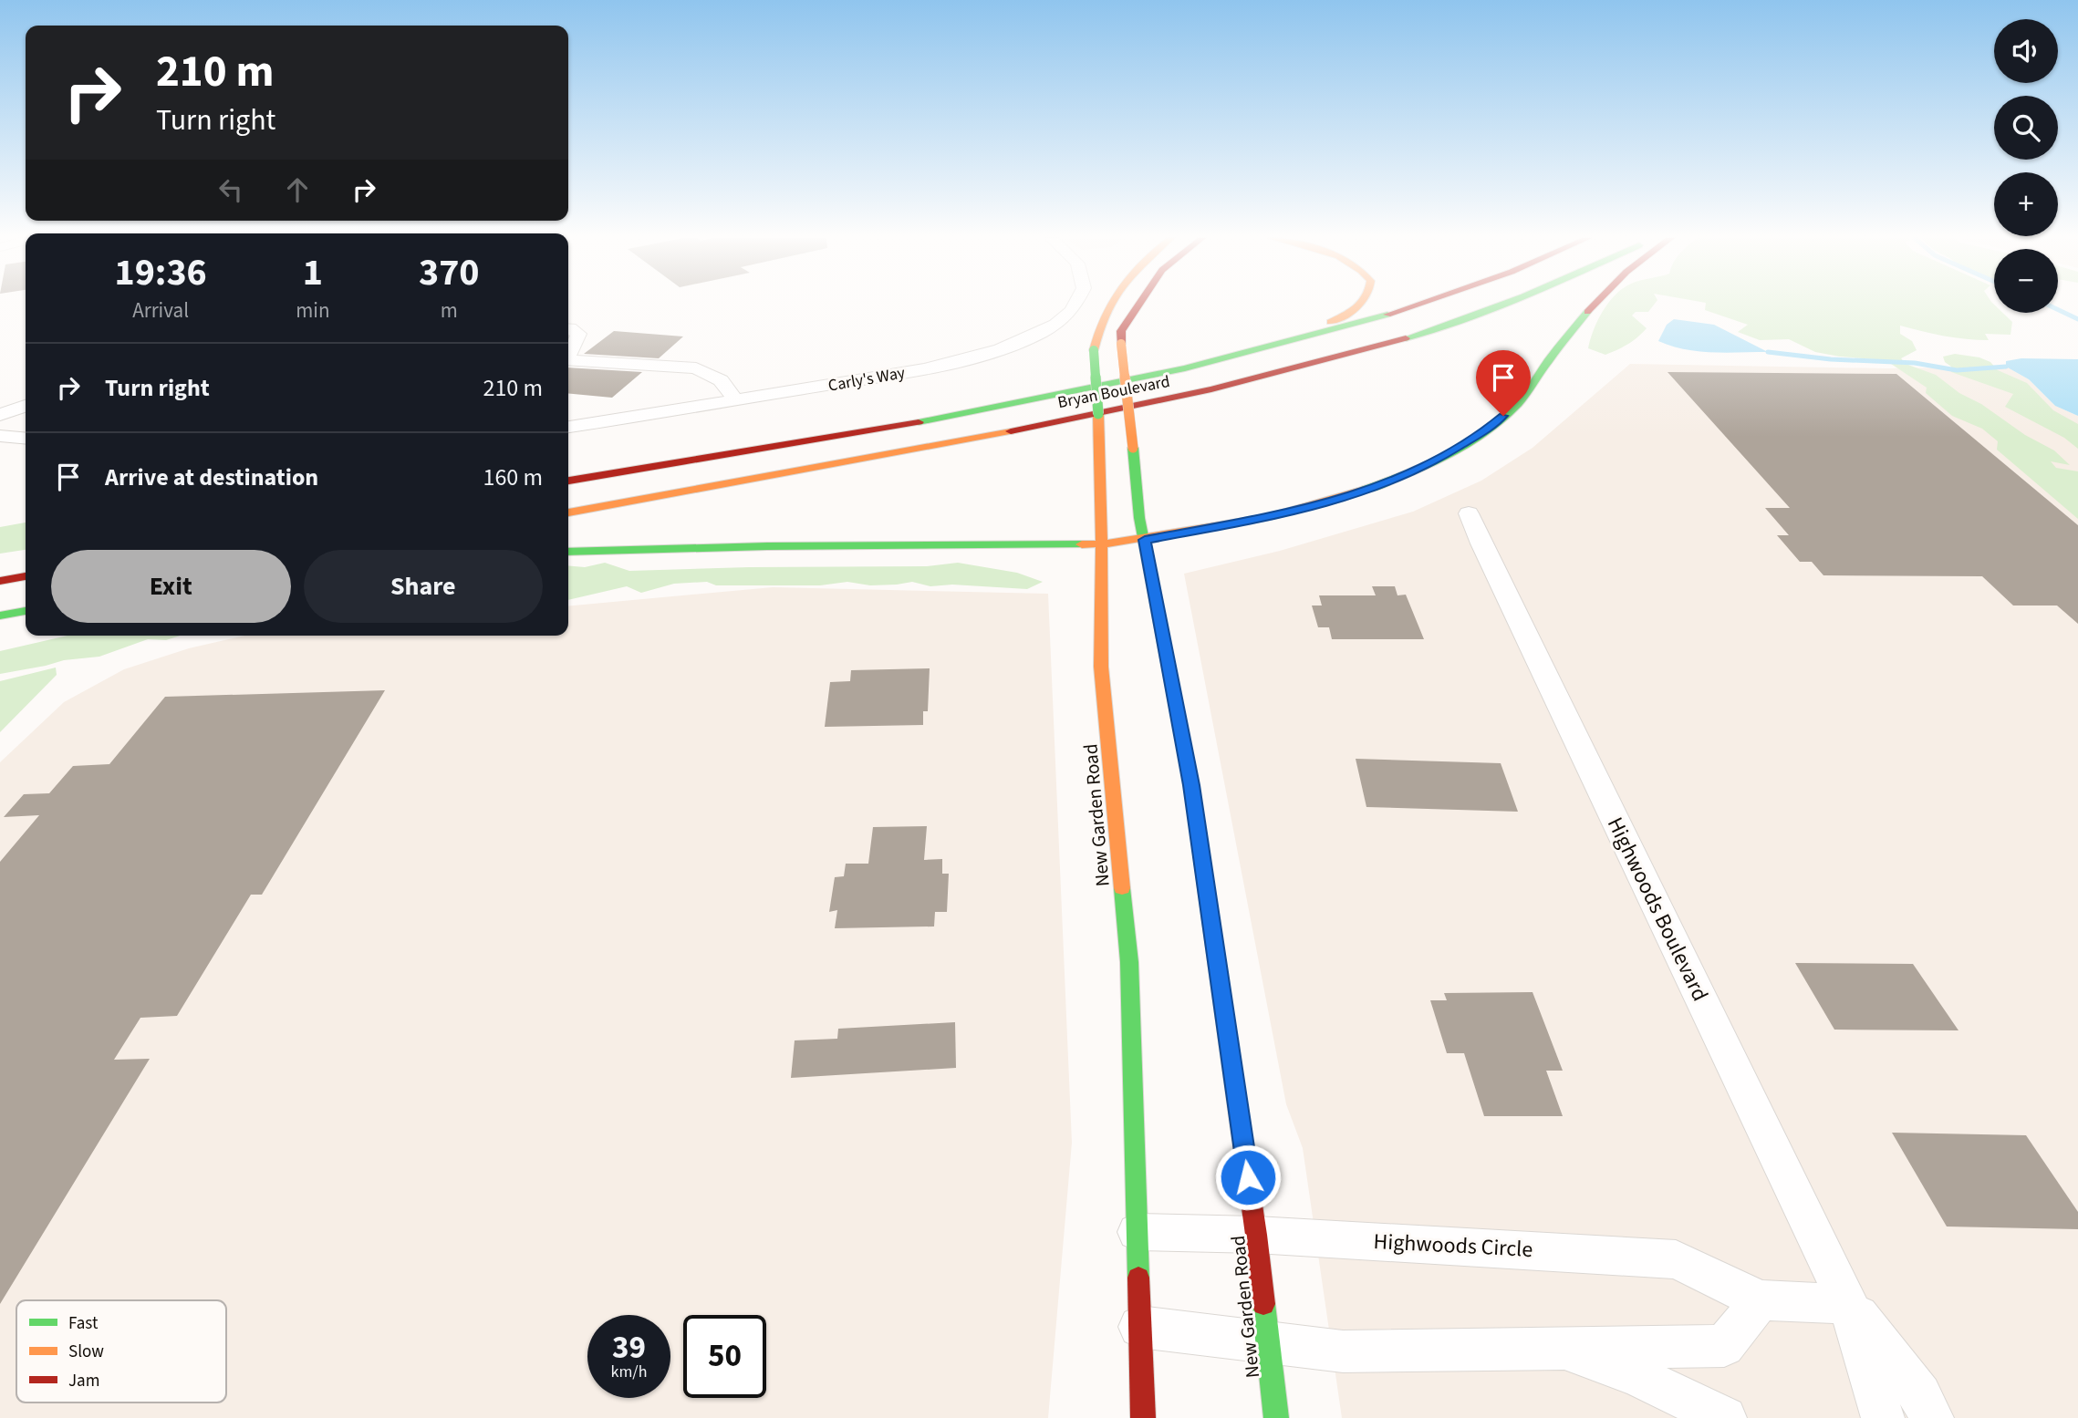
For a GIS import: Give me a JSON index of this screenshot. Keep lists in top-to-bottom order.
{
  "streets": {
    "main road": ["Bryan Boulevard", "New Garden Road"],
    "street": ["Carly's Way", "Highwoods Boulevard", "Highwoods Circle"]
  },
  "crossings": [
    ["New Garden Road", "Highwoods Circle"],
    ["Highwoods Boulevard", "Highwoods Circle"]
  ],
  "legend": ["Fast", "Slow", "Jam"],
  "page": {
    "map_buttons": ["+", "−"],
    "turn": ["210 m", "Turn right"],
    "eta": [
      "19:36",
      "Arrival",
      "1",
      "min",
      "370",
      "m"
    ],
    "list": [
      {
        "name": "Turn right",
        "value": "210 m"
      },
      {
        "name": "Arrive at destination",
        "value": "160 m"
      }
    ],
    "buttons": ["Exit", "Share"],
    "speed": "39 km/h",
    "limit": "50"
  }
}
